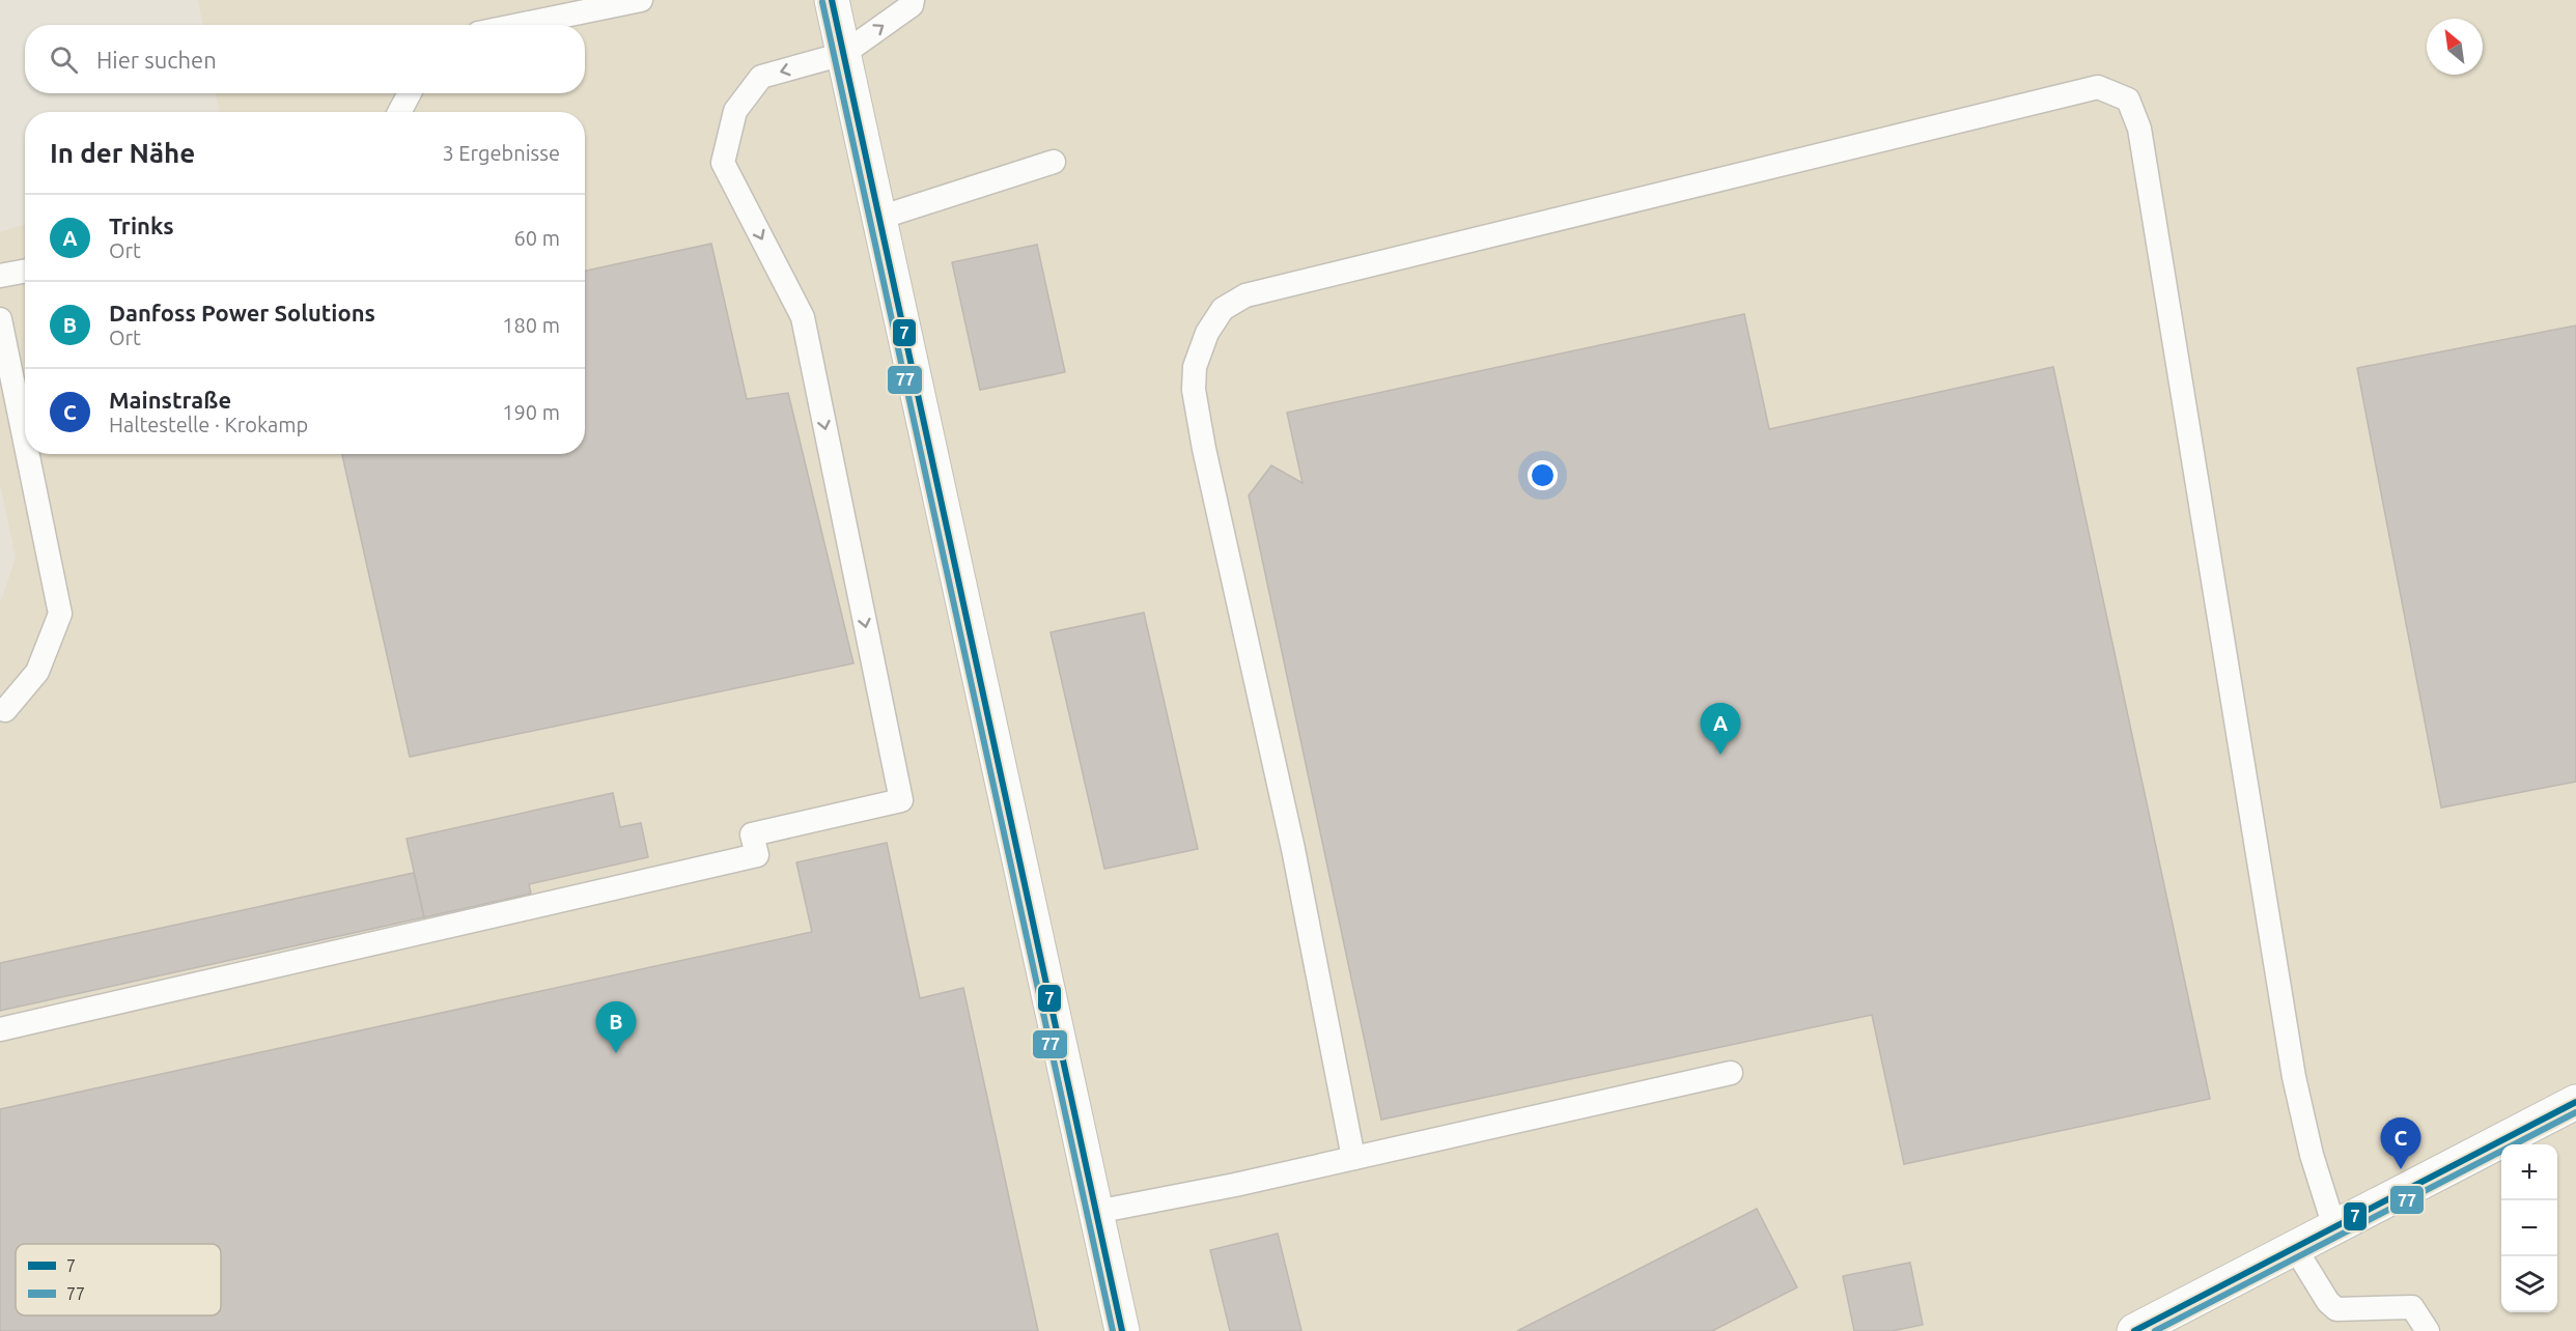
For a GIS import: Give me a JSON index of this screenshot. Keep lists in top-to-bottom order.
{
  "lines": ["transit line 7", "transit line 77"],
  "legend": ["7", "77"],
  "north": "top left",
  "page": {
    "search": "Hier suchen",
    "heading": ["In der Nähe", "3 Ergebnisse"],
    "list": [
      {
        "mark": "A",
        "name": "Trinks",
        "note": "Ort",
        "value": "60 m"
      },
      {
        "mark": "B",
        "name": "Danfoss Power Solutions",
        "note": "Ort",
        "value": "180 m"
      },
      {
        "mark": "C",
        "name": "Mainstraße",
        "note": "Haltestelle · Krokamp",
        "value": "190 m"
      }
    ],
    "pins": ["A", "B", "C"],
    "map_buttons": ["+", "−"]
  }
}
